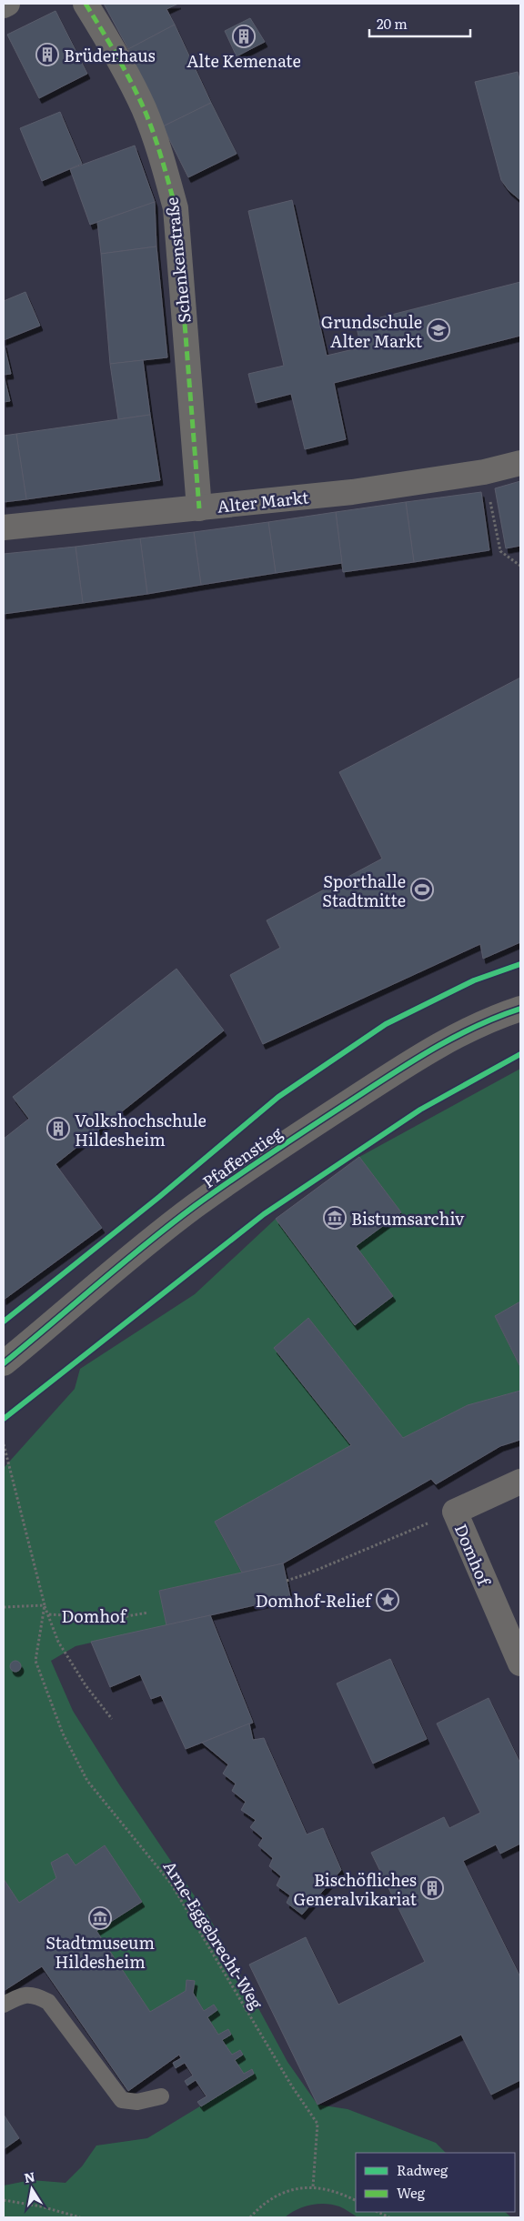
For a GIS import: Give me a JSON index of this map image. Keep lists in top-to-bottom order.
{
  "streets": {
    "street": [
      "Schenkenstraße",
      "Alter Markt",
      "Pfaffenstieg",
      "Domhof"
    ],
    "path": ["Arne-Eggebrecht-Weg"]
  },
  "crossings": [
    ["Schenkenstraße", "Alter Markt"],
    ["Domhof", "Arne-Eggebrecht-Weg"]
  ],
  "places": {
    "building": [
      "Alte Kemenate",
      "Brüderhaus",
      "Volkshochschule Hildesheim",
      "Bischöfliches Generalvikariat"
    ],
    "school or university": ["Grundschule Alter Markt"],
    "sports": ["Sporthalle Stadtmitte"],
    "museum": ["Bistumsarchiv", "Stadtmuseum Hildesheim"],
    "place": ["Domhof-Relief"]
  },
  "legend": ["Radweg", "Weg"],
  "scale_bar": "20 m",
  "north": "top"
}
